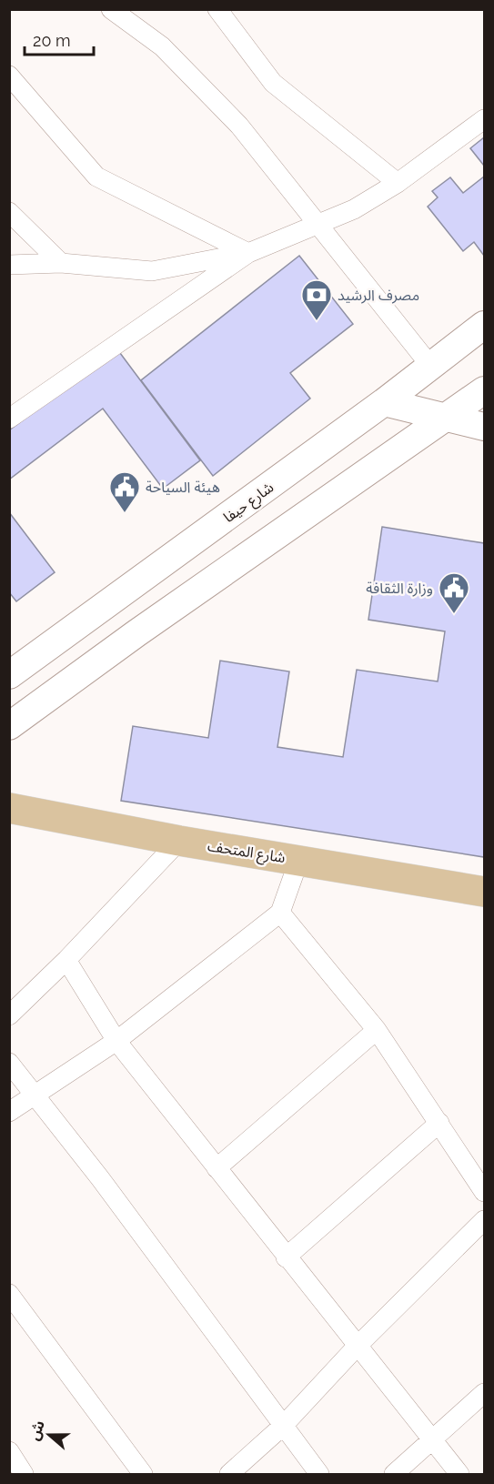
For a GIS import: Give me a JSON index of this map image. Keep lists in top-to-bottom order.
{
  "streets": {
    "main road": ["شارع حيفا", "شارع المتحف"]
  },
  "places": {
    "bank": ["مصرف الرشيد"],
    "public building": ["هيئة السياحة", "وزارة الثقافة"]
  },
  "scale_bar": "20 m",
  "north": "left"
}
